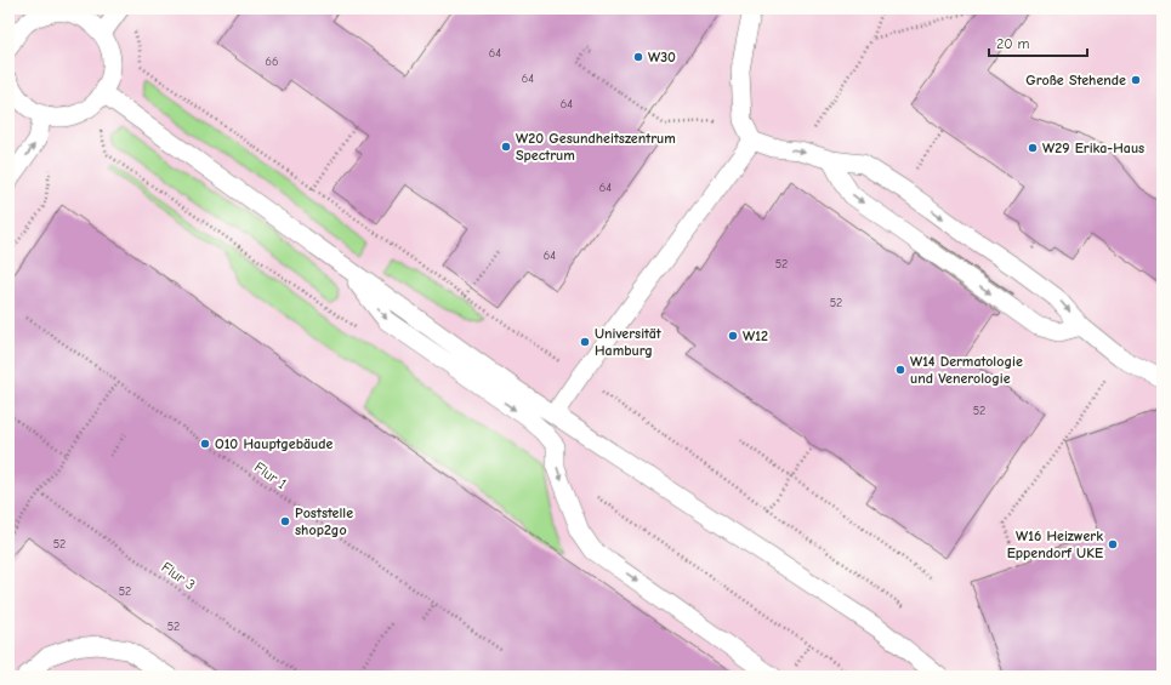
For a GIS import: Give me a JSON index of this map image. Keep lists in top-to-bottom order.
{
  "streets": {
    "path": ["Flur 1", "Flur 3"]
  },
  "places": [
    "W30",
    "Große Stehende",
    "W20 Gesundheitszentrum Spectrum",
    "W29 Erika-Haus",
    "W12",
    "Universität Hamburg",
    "W14 Dermatologie und Venerologie",
    "O10 Hauptgebäude",
    "Poststelle shop2go",
    "W16 Heizwerk Eppendorf UKE"
  ],
  "house_numbers": [
    "64",
    "66",
    "64",
    "64",
    "64",
    "64",
    "52",
    "52",
    "52",
    "52",
    "52",
    "52"
  ],
  "scale_bar": "20 m"
}
